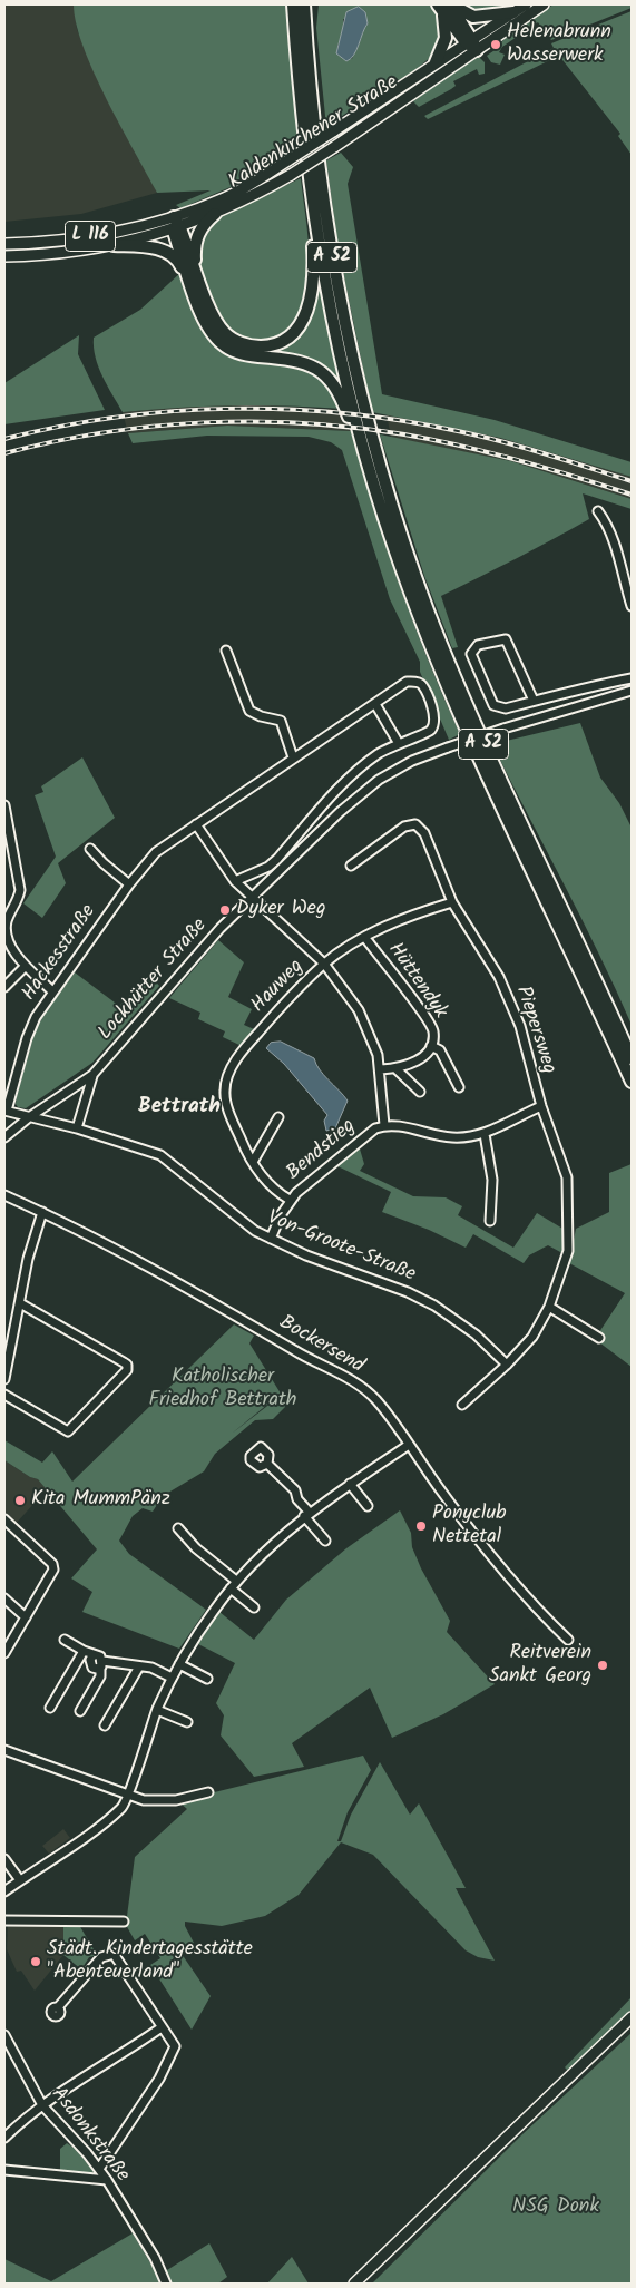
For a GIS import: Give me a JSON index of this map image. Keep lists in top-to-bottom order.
{
  "streets": {
    "highway": ["A 52"],
    "main road": ["Kaldenkirchener Straße", "L 116"],
    "street": [
      "Hackesstraße",
      "Lockhütter Straße",
      "Hüttendyk",
      "Hauweg",
      "Piepersweg",
      "Bendstieg",
      "Von-Groote-Straße",
      "Bockersend",
      "Asdonkstraße"
    ]
  },
  "crossings": [
    ["Hackesstraße", "Von-Groote-Straße"],
    ["Lockhütter Straße", "Von-Groote-Straße"],
    ["Hüttendyk", "Hauweg"],
    ["Hauweg", "Piepersweg"],
    ["Hauweg", "Bendstieg"],
    ["Piepersweg", "Bendstieg"],
    ["Piepersweg", "Von-Groote-Straße"],
    ["Bendstieg", "Von-Groote-Straße"]
  ],
  "districts": ["Bettrath"],
  "parks": ["Katholischer Friedhof Bettrath", "NSG Donk"],
  "places": [
    "Helenabrunn Wasserwerk",
    "Dyker Weg",
    "Kita MummPänz",
    "Ponyclub Nettetal",
    "Reitverein Sankt Georg",
    "Städt. Kindertagesstätte \"Abenteuerland\""
  ]
}
